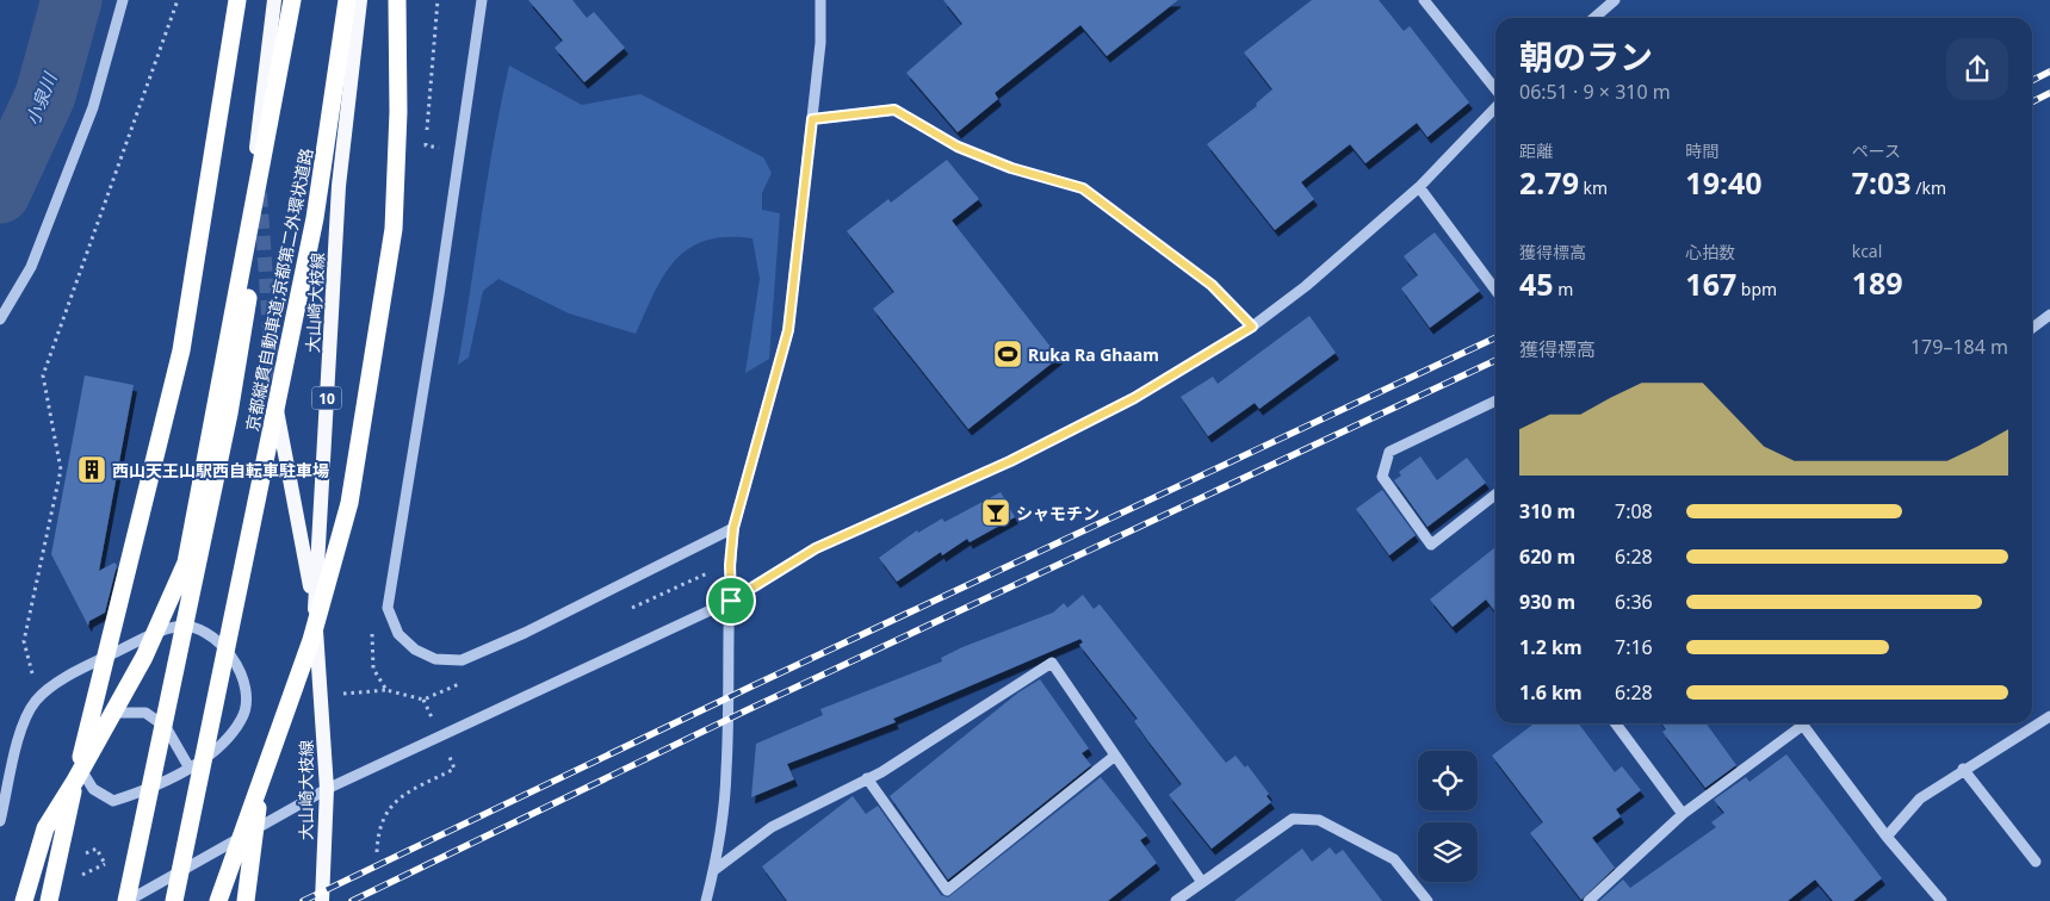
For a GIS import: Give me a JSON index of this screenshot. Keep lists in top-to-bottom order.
{
  "streets": {
    "highway": ["京都縦貫自動車道;京都第二外環状道路"],
    "main road": ["大山崎大枝線", "10"]
  },
  "water": ["小泉川"],
  "places": {
    "sports": ["Ruka Ra Ghaam"],
    "building": ["西山天王山駅西自転車駐車場"],
    "bar": ["シャモチン"]
  },
  "page": {
    "heading": ["朝のラン", "06:51 · 9 × 310 m"],
    "stats": [
      ["距離", "2.79 km"],
      ["時間", "19:40"],
      ["ペース", "7:03 /km"],
      ["獲得標高", "45 m"],
      ["心拍数", "167 bpm"],
      ["kcal", "189"]
    ],
    "chart": ["獲得標高", "179–184 m"],
    "list": [
      {
        "name": "310 m",
        "note": "7:08"
      },
      {
        "name": "620 m",
        "note": "6:28"
      },
      {
        "name": "930 m",
        "note": "6:36"
      },
      {
        "name": "1.2 km",
        "note": "7:16"
      },
      {
        "name": "1.6 km",
        "note": "6:28"
      }
    ]
  }
}
